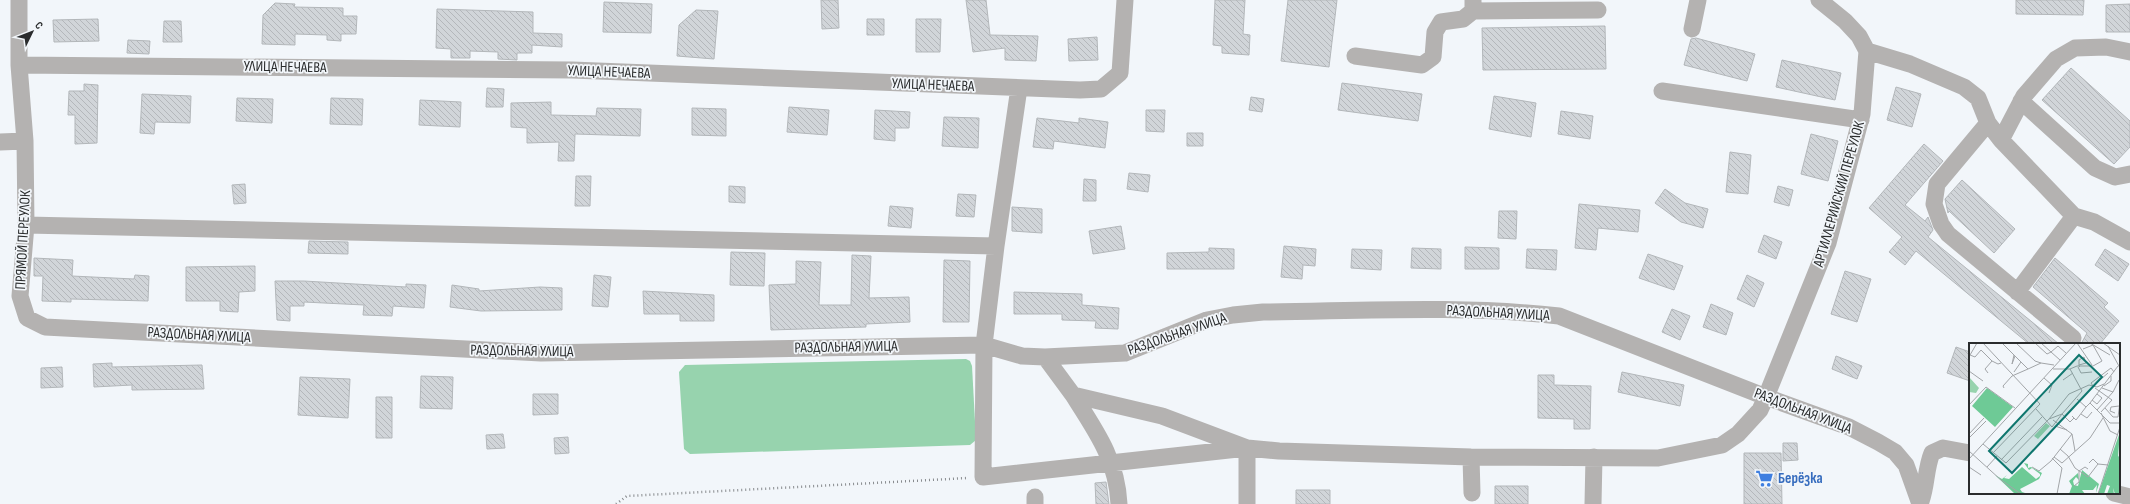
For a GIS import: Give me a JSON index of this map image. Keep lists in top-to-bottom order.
{
  "streets": {
    "street": [
      "УЛИЦА НЕЧАЕВА",
      "АРТИЛЛЕРИЙСКИЙ ПЕРЕУЛОК",
      "ПРЯМОЙ ПЕРЕУЛОК",
      "РАЗДОЛЬНАЯ УЛИЦА"
    ]
  },
  "crossings": [
    ["УЛИЦА НЕЧАЕВА", "ПРЯМОЙ ПЕРЕУЛОК"],
    ["АРТИЛЛЕРИЙСКИЙ ПЕРЕУЛОК", "РАЗДОЛЬНАЯ УЛИЦА"],
    ["ПРЯМОЙ ПЕРЕУЛОК", "РАЗДОЛЬНАЯ УЛИЦА"]
  ],
  "places": {
    "supermarket": ["Берёзка"]
  },
  "north": "top right"
}
